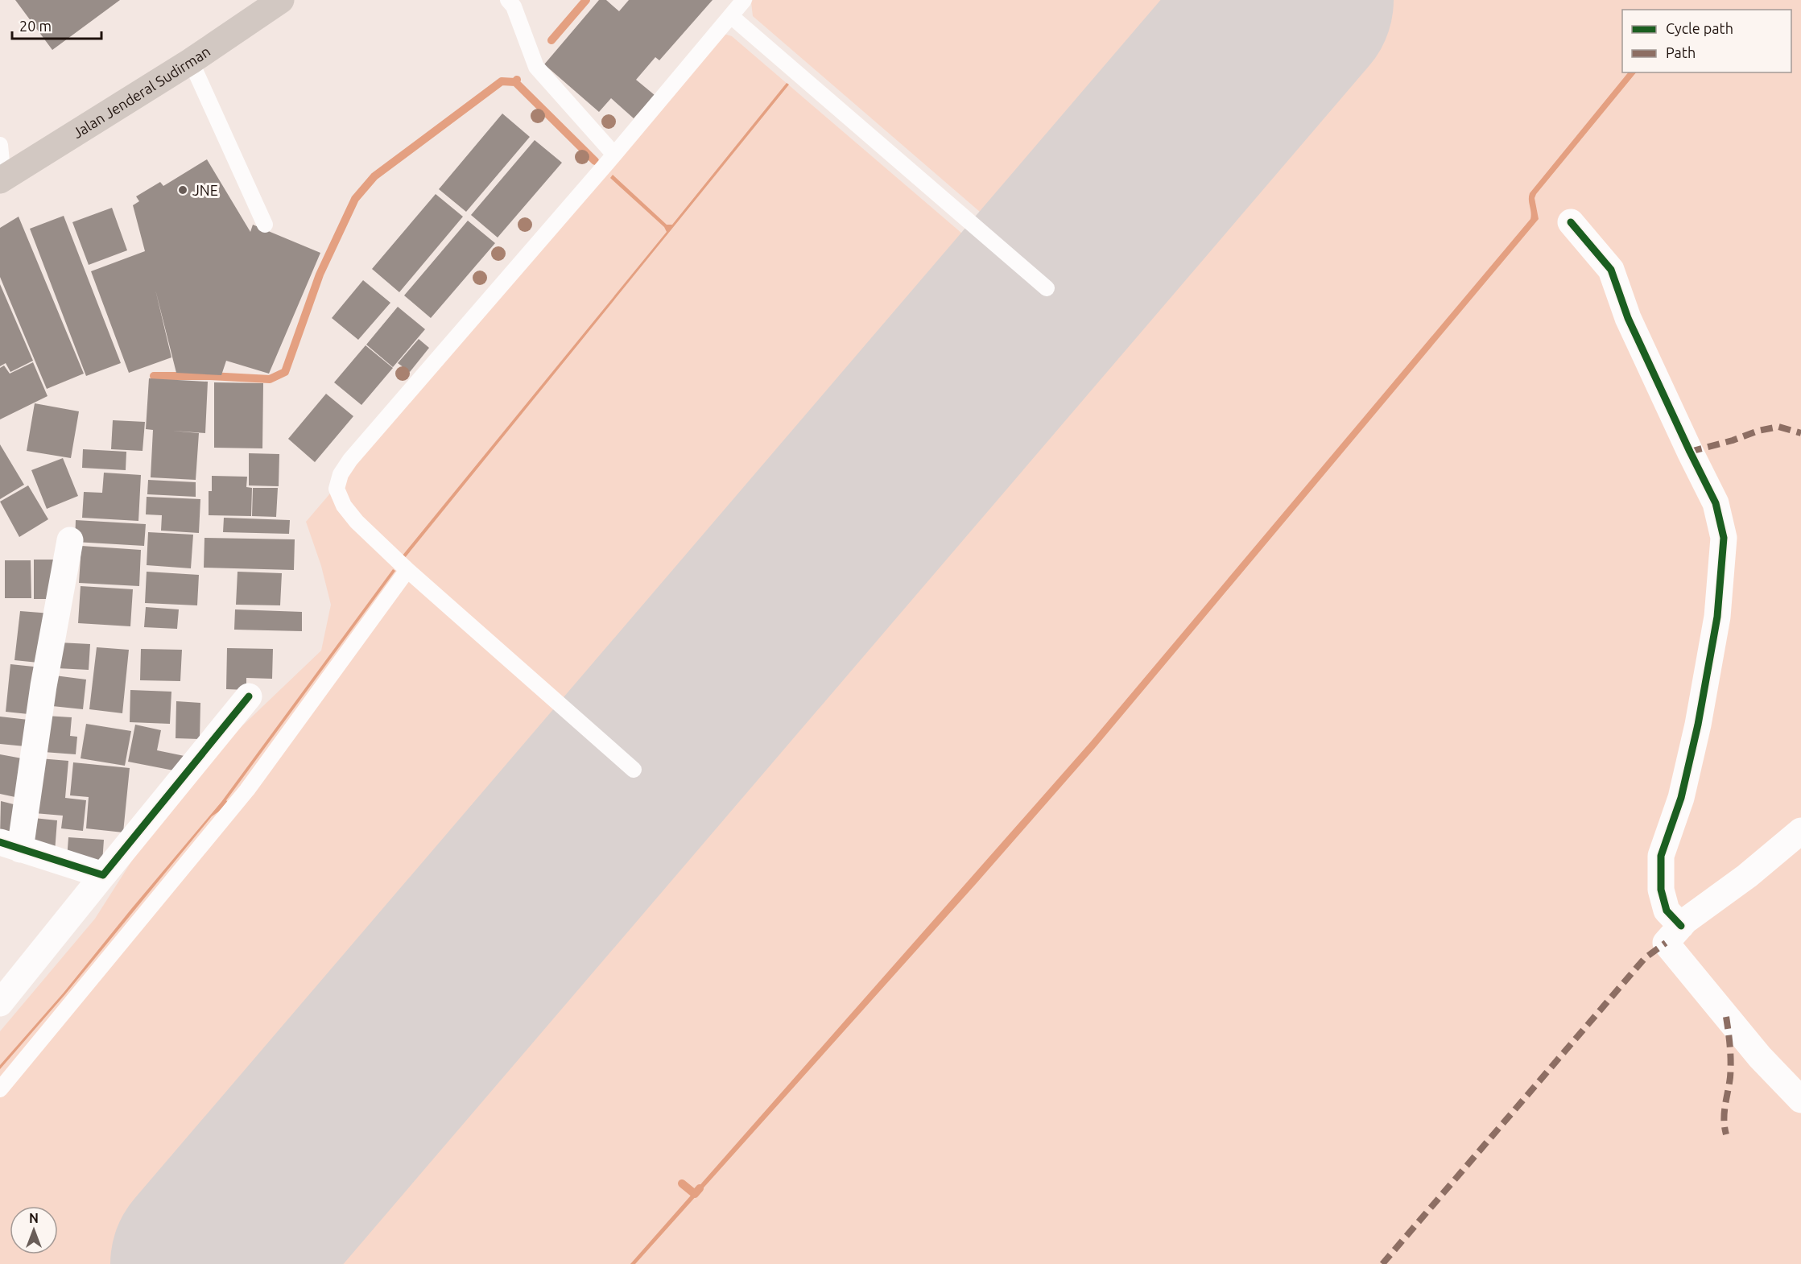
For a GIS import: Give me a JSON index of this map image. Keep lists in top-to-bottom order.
{
  "streets": {
    "highway": ["Jalan Jenderal Sudirman"]
  },
  "places": ["JNE"],
  "legend": ["Cycle path", "Path"],
  "scale_bar": "20 m",
  "north": "top"
}
